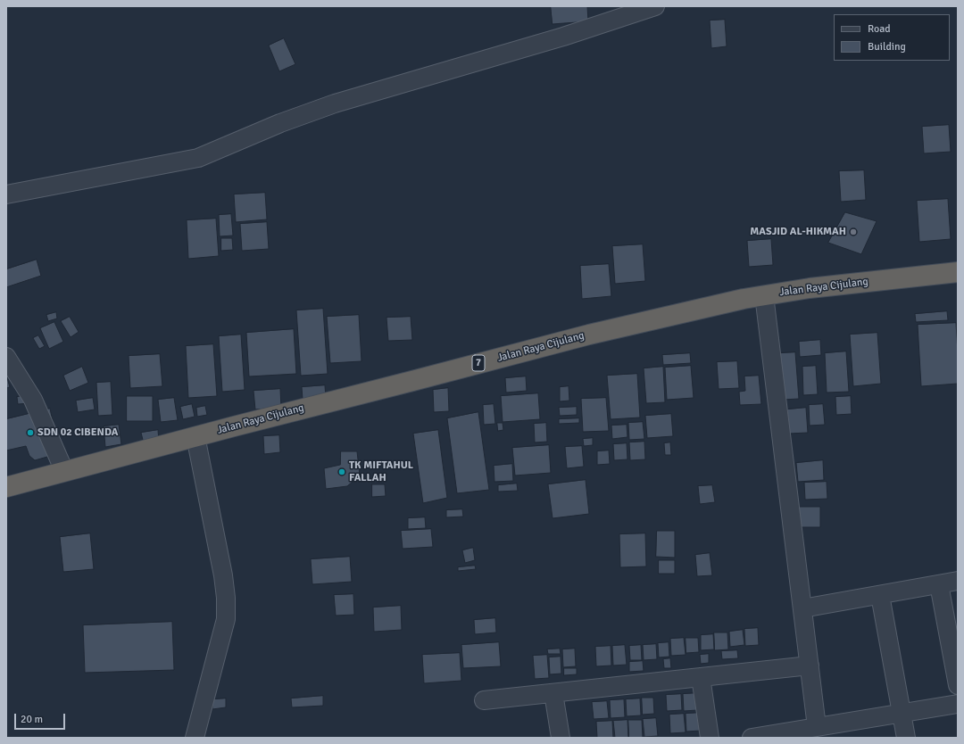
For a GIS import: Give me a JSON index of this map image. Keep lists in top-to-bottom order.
{
  "streets": {
    "highway": ["Jalan Raya Cijulang", "7"]
  },
  "places": ["MASJID AL-HIKMAH", "SDN 02 CIBENDA", "TK MIFTAHUL FALLAH"],
  "legend": ["Road", "Building"],
  "scale_bar": "20 m"
}
